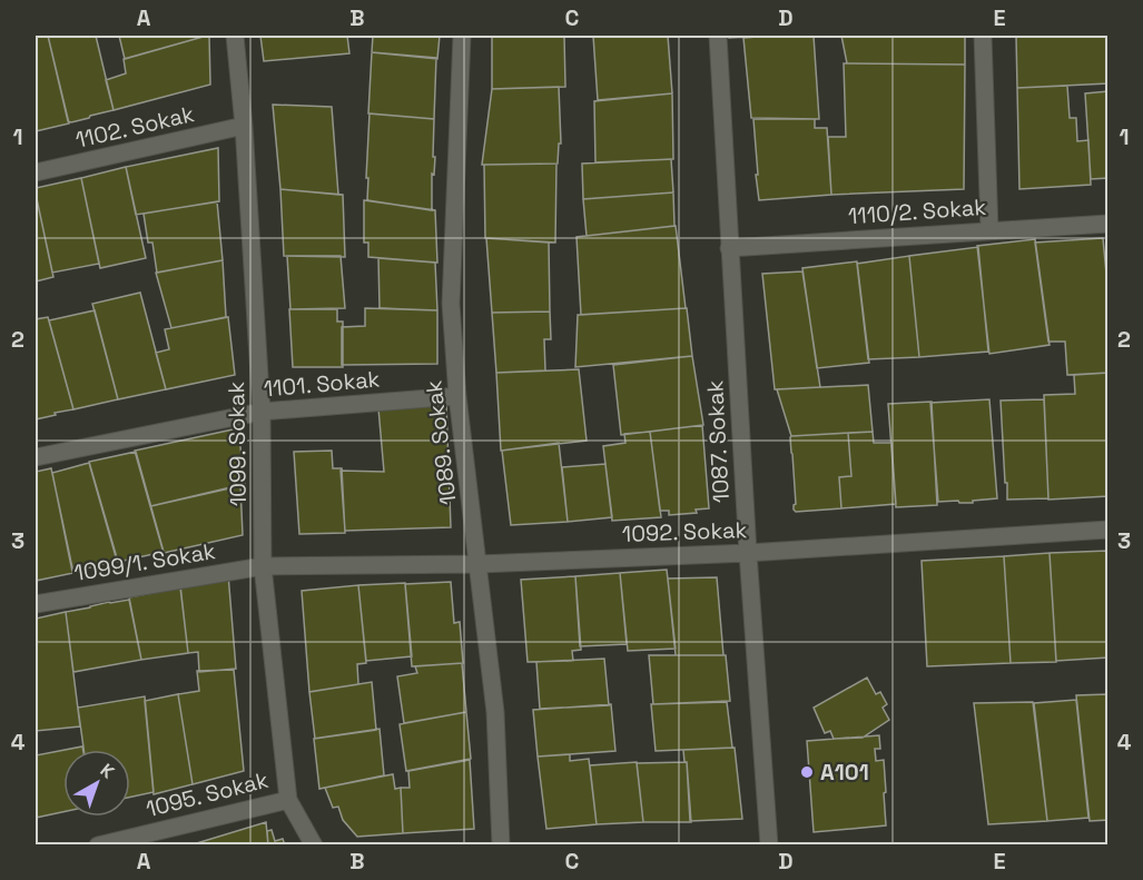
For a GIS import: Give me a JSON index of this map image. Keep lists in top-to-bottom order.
{
  "streets": {
    "street": [
      "1102. Sokak",
      "1110/2. Sokak",
      "1101. Sokak",
      "1087. Sokak",
      "1089. Sokak",
      "1099. Sokak",
      "1092. Sokak",
      "1099/1. Sokak",
      "1095. Sokak"
    ]
  },
  "crossings": [
    ["1102. Sokak", "1099. Sokak"],
    ["1110/2. Sokak", "1087. Sokak"],
    ["1101. Sokak", "1089. Sokak"],
    ["1101. Sokak", "1099. Sokak"],
    ["1087. Sokak", "1092. Sokak"],
    ["1089. Sokak", "1092. Sokak"],
    ["1099. Sokak", "1092. Sokak"],
    ["1099. Sokak", "1099/1. Sokak"],
    ["1099. Sokak", "1095. Sokak"],
    ["1092. Sokak", "1099/1. Sokak"]
  ],
  "places": ["A101"],
  "north": "top right",
  "grid": {
    "columns": [
      "A",
      "B",
      "C",
      "D",
      "E"
    ],
    "rows": [
      "1",
      "2",
      "3",
      "4"
    ]
  }
}
